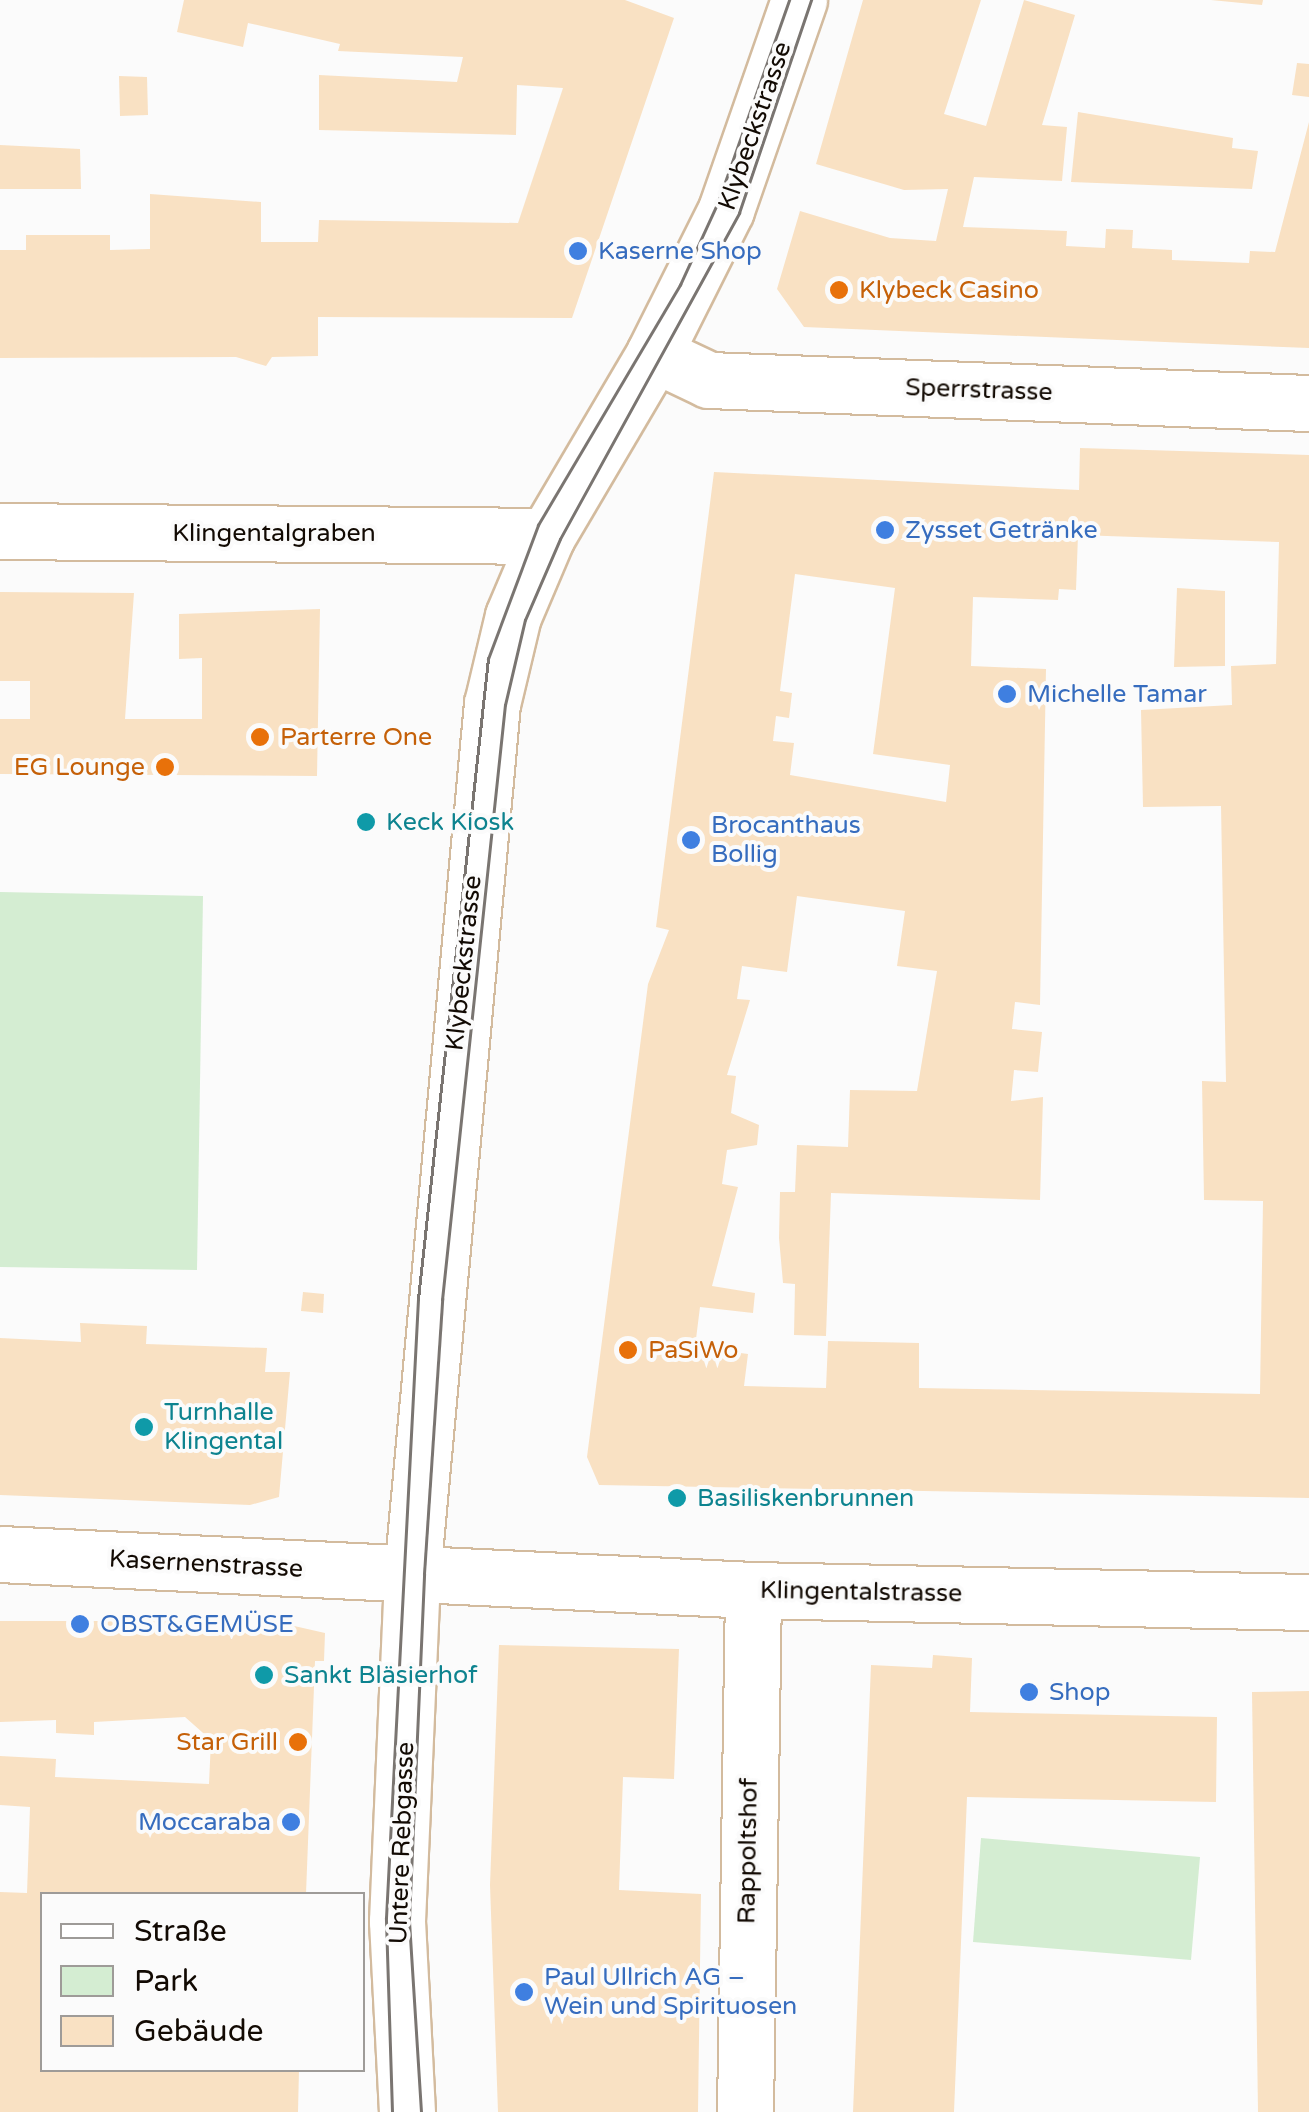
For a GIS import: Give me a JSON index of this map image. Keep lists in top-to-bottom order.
{
  "streets": {
    "street": [
      "Klybeckstrasse",
      "Sperrstrasse",
      "Klingentalgraben",
      "Kasernenstrasse",
      "Klingentalstrasse",
      "Untere Rebgasse",
      "Rappoltshof"
    ]
  },
  "crossings": [
    ["Klybeckstrasse", "Sperrstrasse"],
    ["Klybeckstrasse", "Klingentalgraben"],
    ["Klybeckstrasse", "Kasernenstrasse"],
    ["Klybeckstrasse", "Klingentalstrasse"],
    ["Klybeckstrasse", "Untere Rebgasse"],
    ["Kasernenstrasse", "Klingentalstrasse"],
    ["Kasernenstrasse", "Untere Rebgasse"],
    ["Klingentalstrasse", "Untere Rebgasse"],
    ["Klingentalstrasse", "Rappoltshof"]
  ],
  "places": [
    "Kaserne Shop",
    "Klybeck Casino",
    "Zysset Getränke",
    "Michelle Tamar",
    "Parterre One",
    "EG Lounge",
    "Keck Kiosk",
    "Brocanthaus Bollig",
    "PaSiWo",
    "Turnhalle Klingental",
    "Basiliskenbrunnen",
    "OBST&GEMÜSE",
    "Sankt Bläsierhof",
    "Shop",
    "Star Grill",
    "Moccaraba",
    "Paul Ullrich AG – Wein und Spirituosen"
  ],
  "legend": ["Straße", "Park", "Gebäude"]
}
